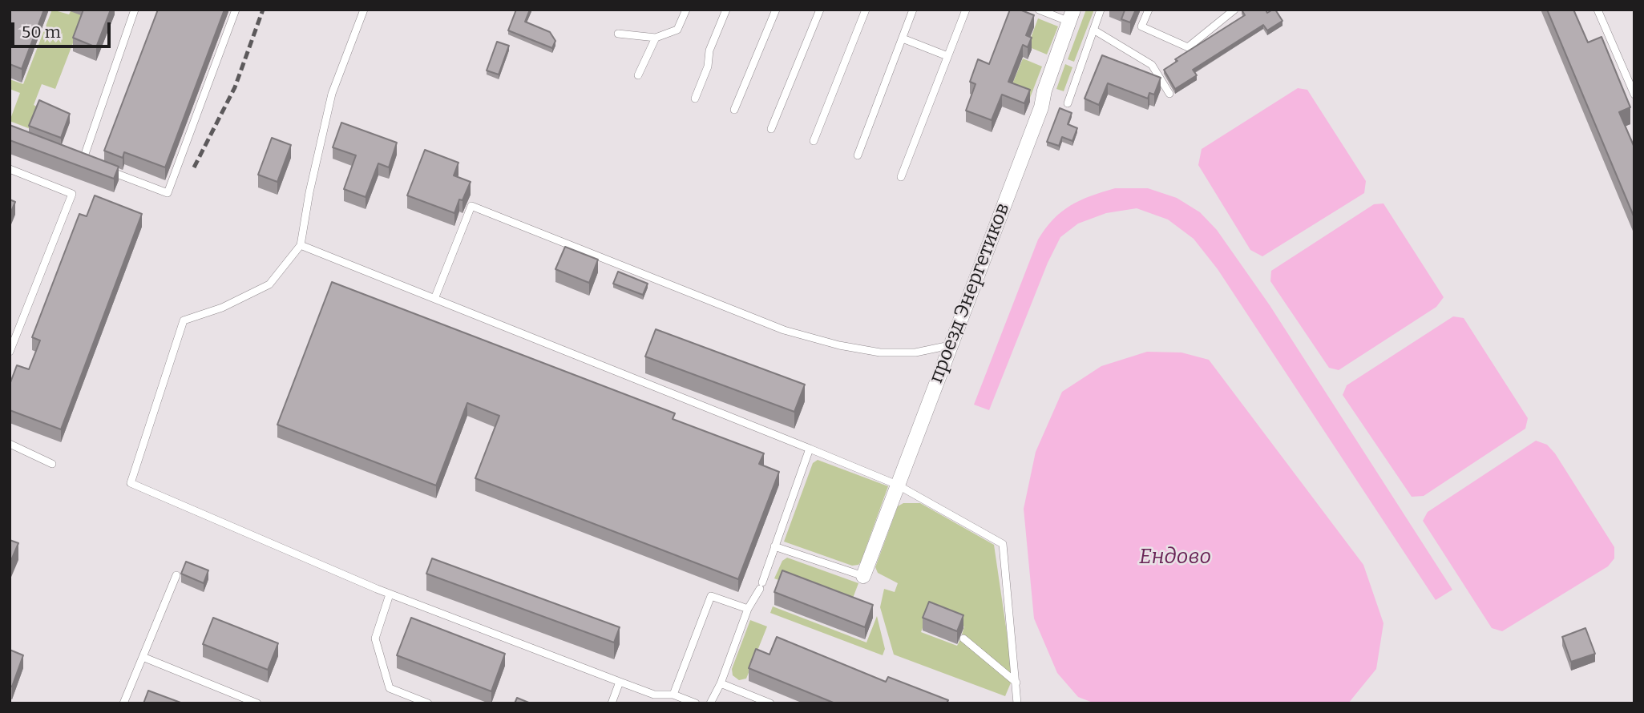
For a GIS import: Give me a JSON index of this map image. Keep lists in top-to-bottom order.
{
  "streets": {
    "street": ["проезд Энергетиков"]
  },
  "water": ["Ендово"],
  "scale_bar": "50 m"
}
